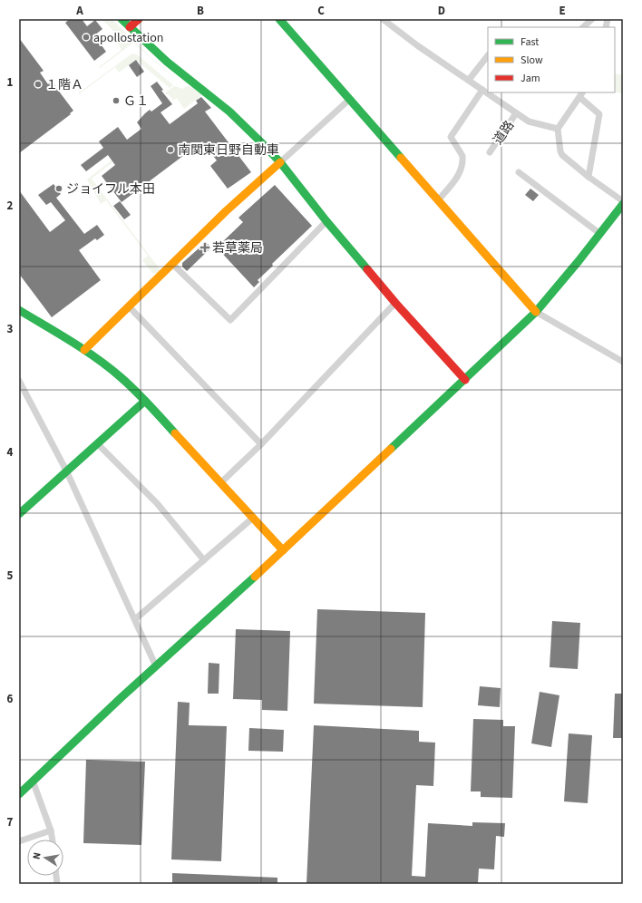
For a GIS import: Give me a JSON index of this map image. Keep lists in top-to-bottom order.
{
  "streets": {
    "street": ["道路"]
  },
  "places": {
    "other": [
      "apollostation",
      "１階Ａ",
      "Ｇ１",
      "南関東日野自動車",
      "ジョイフル本田"
    ],
    "health": ["若草薬局"]
  },
  "legend": ["Fast", "Slow", "Jam"],
  "north": "left",
  "grid": {
    "columns": [
      "A",
      "B",
      "C",
      "D",
      "E"
    ],
    "rows": [
      "1",
      "2",
      "3",
      "4",
      "5",
      "6",
      "7"
    ]
  }
}
